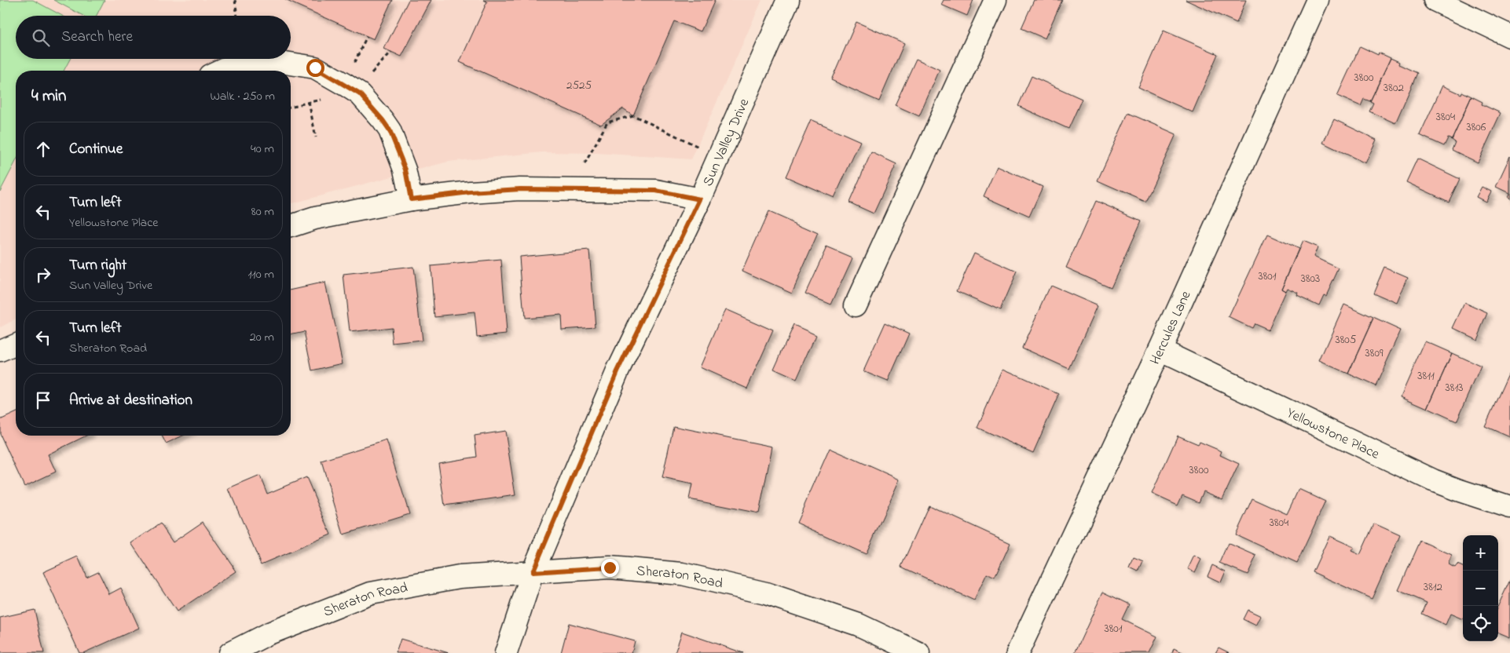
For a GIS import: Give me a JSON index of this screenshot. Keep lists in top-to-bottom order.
{
  "streets": {
    "street": [
      "Sun Valley Drive",
      "Hercules Lane",
      "Yellowstone Place",
      "Sheraton Road"
    ]
  },
  "crossings": [
    ["Sun Valley Drive", "Sheraton Road"],
    ["Hercules Lane", "Yellowstone Place"]
  ],
  "house_numbers": [
    "3800",
    "2525",
    "3802",
    "3804",
    "3806",
    "3801",
    "3803",
    "3805",
    "3809",
    "3811",
    "3813",
    "3800",
    "3804",
    "3812",
    "3801"
  ],
  "page": {
    "search": "Search here",
    "heading": ["4 min", "Walk · 250 m"],
    "list": [
      ["Continue", "40 m"],
      ["Turn left", "Yellowstone Place", "80 m"],
      ["Turn right", "Sun Valley Drive", "110 m"],
      ["Turn left", "Sheraton Road", "20 m"],
      "Arrive at destination"
    ],
    "map_buttons": ["+", "−"]
  }
}
